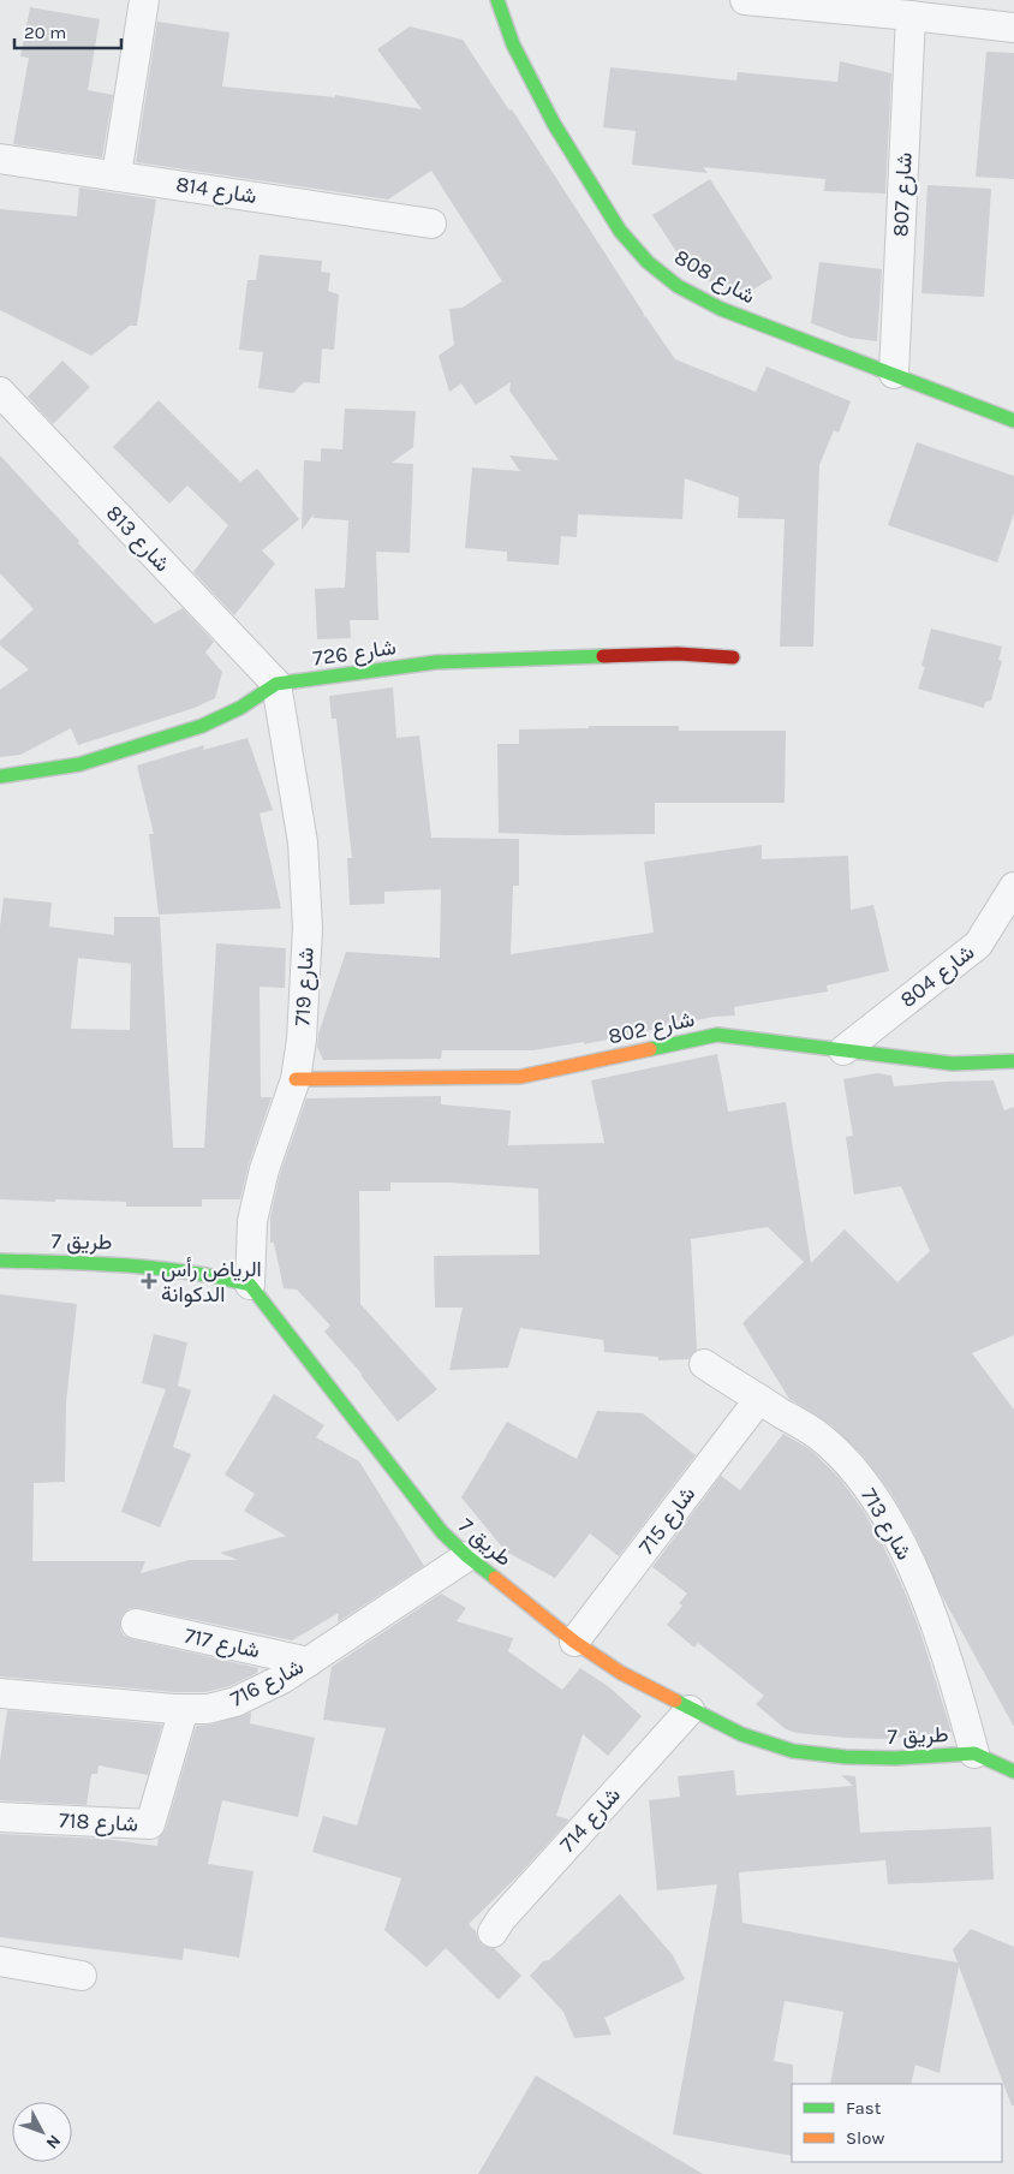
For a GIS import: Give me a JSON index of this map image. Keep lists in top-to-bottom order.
{
  "streets": {
    "street": [
      "شارع 814",
      "شارع 807",
      "شارع 808",
      "شارع 813",
      "شارع 726",
      "شارع 804",
      "شارع 719",
      "شارع 802",
      "7 طريق",
      "شارع 715",
      "شارع 713",
      "شارع 717",
      "شارع 716",
      "شارع 714",
      "شارع 718"
    ]
  },
  "crossings": [
    ["شارع 807", "شارع 808"],
    ["شارع 813", "شارع 726"],
    ["شارع 813", "شارع 719"],
    ["شارع 726", "شارع 719"],
    ["شارع 804", "شارع 802"],
    ["شارع 719", "شارع 802"],
    ["شارع 719", "7 طريق"],
    ["7 طريق", "شارع 715"],
    ["7 طريق", "شارع 713"],
    ["7 طريق", "شارع 716"],
    ["7 طريق", "شارع 714"],
    ["شارع 715", "شارع 713"],
    ["شارع 717", "شارع 716"],
    ["شارع 716", "شارع 718"]
  ],
  "places": {
    "health": ["الرياض رأس الدكوانة"]
  },
  "legend": ["Fast", "Slow"],
  "scale_bar": "20 m",
  "north": "bottom right"
}
